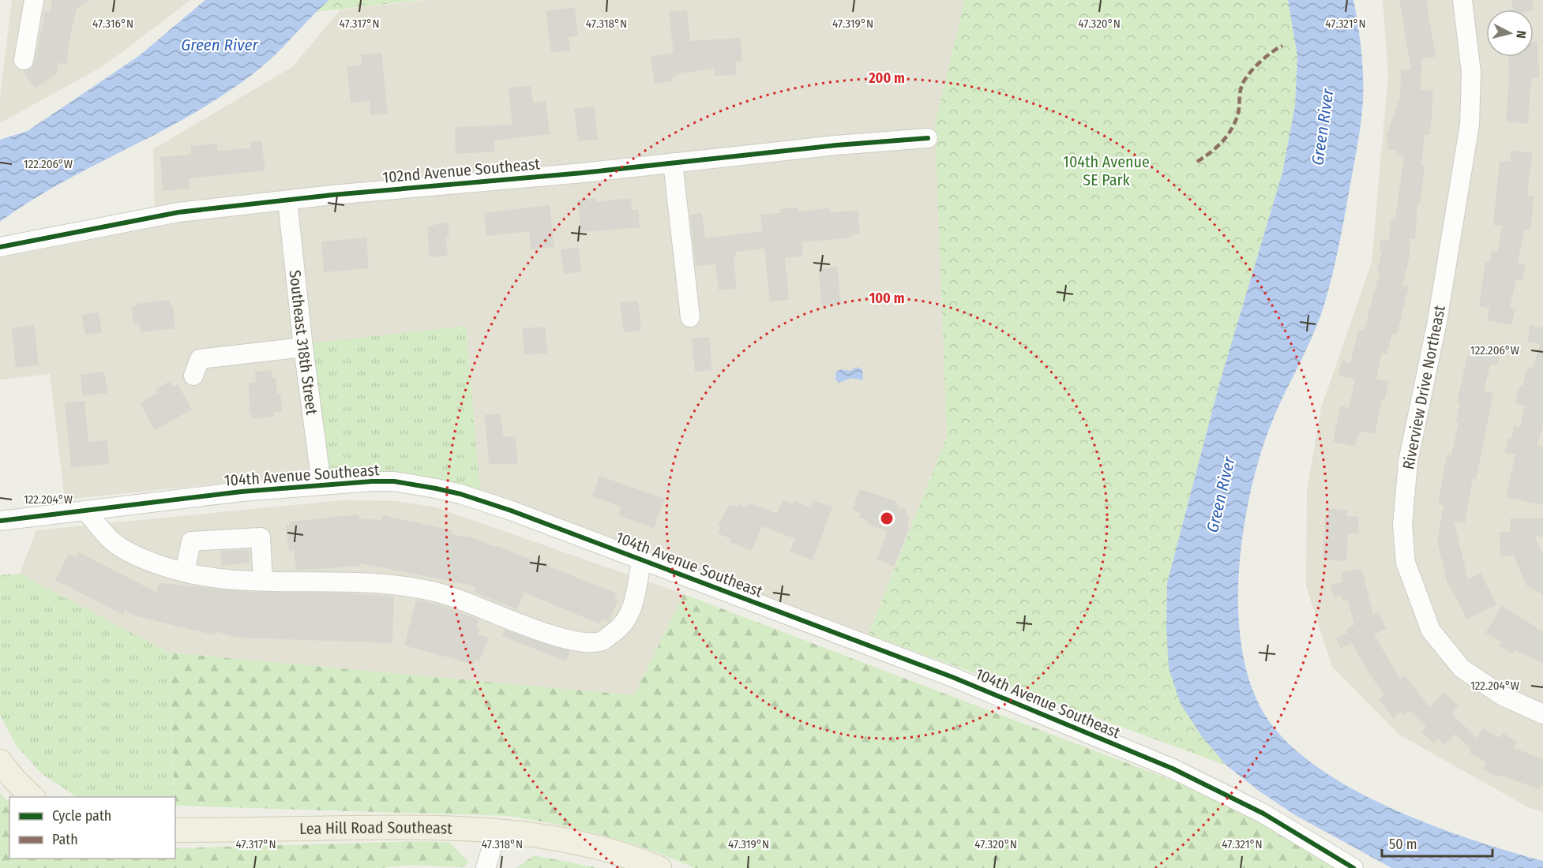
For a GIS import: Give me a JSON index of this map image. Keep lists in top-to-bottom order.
{
  "streets": {
    "main road": ["Lea Hill Road Southeast"],
    "street": [
      "102nd Avenue Southeast",
      "Southeast 318th Street",
      "Riverview Drive Northeast",
      "104th Avenue Southeast"
    ]
  },
  "crossings": [
    ["102nd Avenue Southeast", "Southeast 318th Street"],
    ["Southeast 318th Street", "104th Avenue Southeast"]
  ],
  "water": ["Green River"],
  "parks": ["104th Avenue SE Park"],
  "legend": ["Cycle path", "Path"],
  "scale_bar": "50 m",
  "north": "right",
  "coordinates": [
    "47.316°N",
    "47.317°N",
    "47.318°N",
    "47.319°N",
    "47.320°N",
    "47.321°N",
    "122.206°W",
    "122.204°W"
  ],
  "rings": ["200 m", "100 m"]
}
